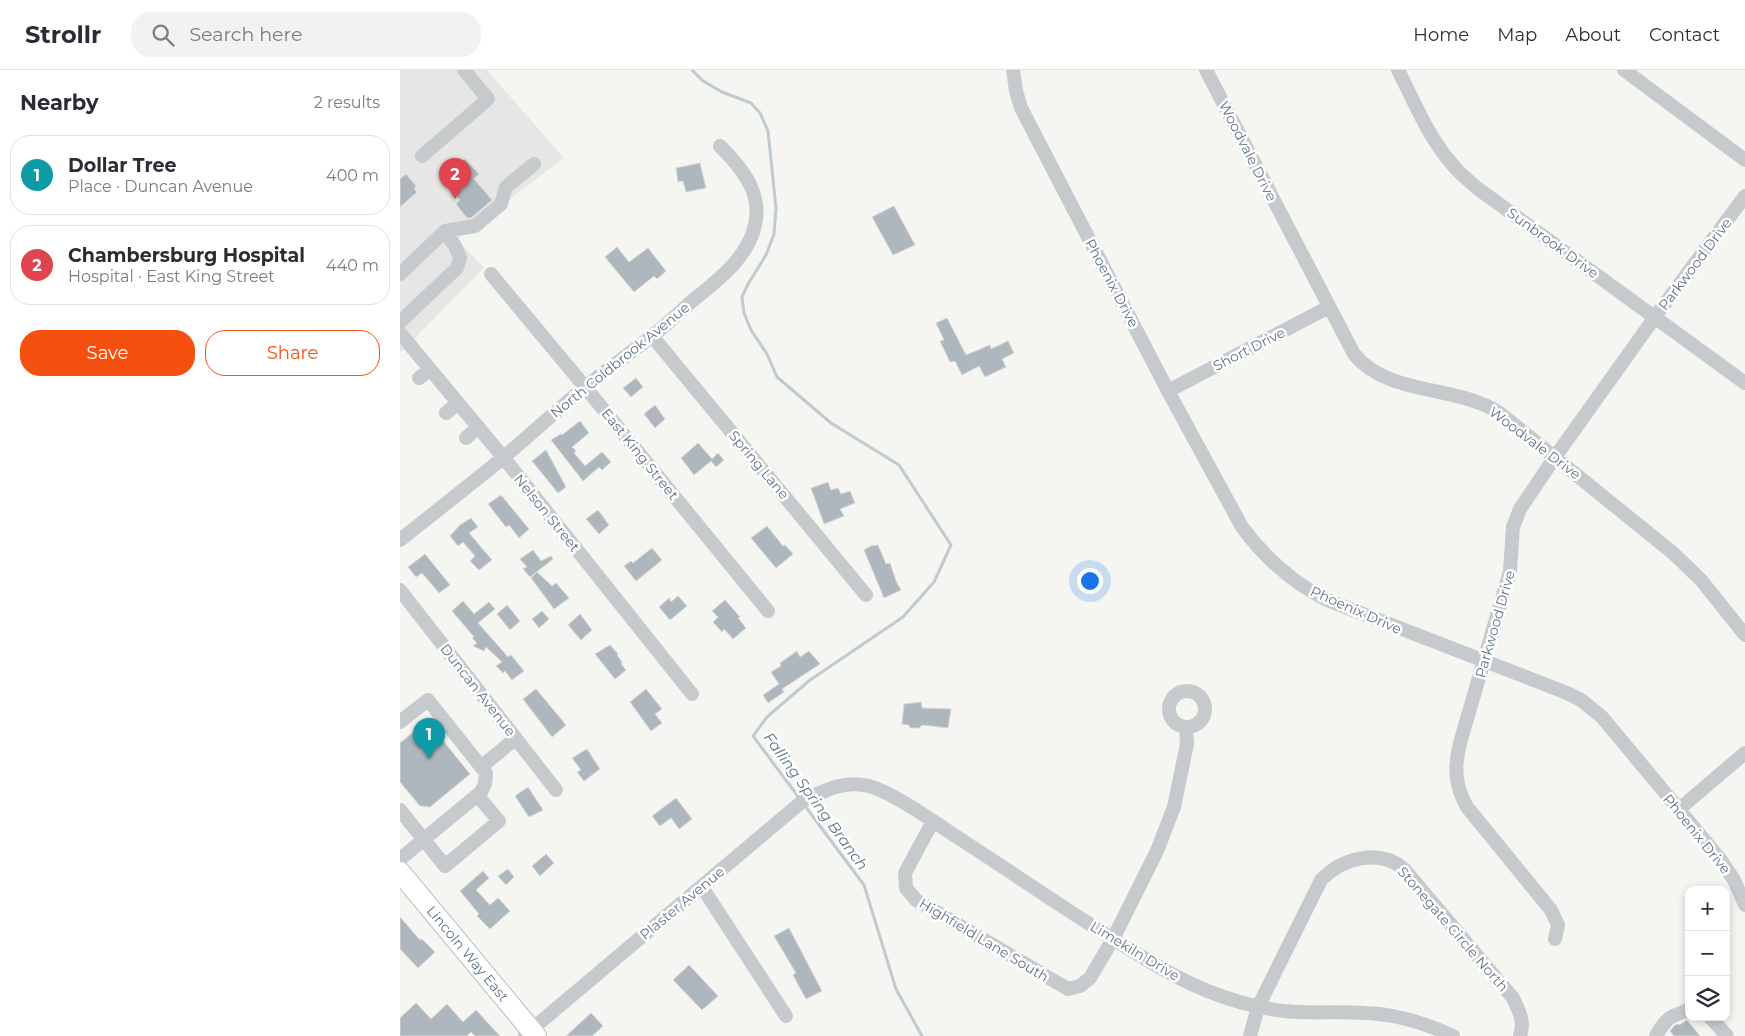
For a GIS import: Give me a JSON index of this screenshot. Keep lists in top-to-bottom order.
{
  "streets": {
    "highway": ["Lincoln Way East"],
    "street": [
      "Woodvale Drive",
      "Sunbrook Drive",
      "Parkwood Drive",
      "Phoenix Drive",
      "Short Drive",
      "North Coldbrook Avenue",
      "East King Street",
      "Spring Lane",
      "Nelson Street",
      "Duncan Avenue",
      "Plaster Avenue",
      "Stonegate Circle North",
      "Highfield Lane South",
      "Limekiln Drive"
    ]
  },
  "crossings": [
    ["Woodvale Drive", "Parkwood Drive"],
    ["Woodvale Drive", "Short Drive"],
    ["Sunbrook Drive", "Parkwood Drive"],
    ["Parkwood Drive", "Phoenix Drive"],
    ["Phoenix Drive", "Short Drive"],
    ["North Coldbrook Avenue", "East King Street"],
    ["North Coldbrook Avenue", "Spring Lane"],
    ["North Coldbrook Avenue", "Nelson Street"],
    ["Plaster Avenue", "Limekiln Drive"],
    ["Plaster Avenue", "Lincoln Way East"],
    ["Stonegate Circle North", "Limekiln Drive"],
    ["Highfield Lane South", "Limekiln Drive"]
  ],
  "water": ["Falling Spring Branch"],
  "page": {
    "header": "Strollr",
    "search": "Search here",
    "nav": [
      "Home",
      "Map",
      "About",
      "Contact"
    ],
    "heading": ["Nearby", "2 results"],
    "list": [
      {
        "mark": "1",
        "name": "Dollar Tree",
        "note": "Place · Duncan Avenue",
        "value": "400 m"
      },
      {
        "mark": "2",
        "name": "Chambersburg Hospital",
        "note": "Hospital · East King Street",
        "value": "440 m"
      }
    ],
    "pins": ["2", "1"],
    "buttons": ["Save", "Share"],
    "map_buttons": ["+", "−"]
  }
}
